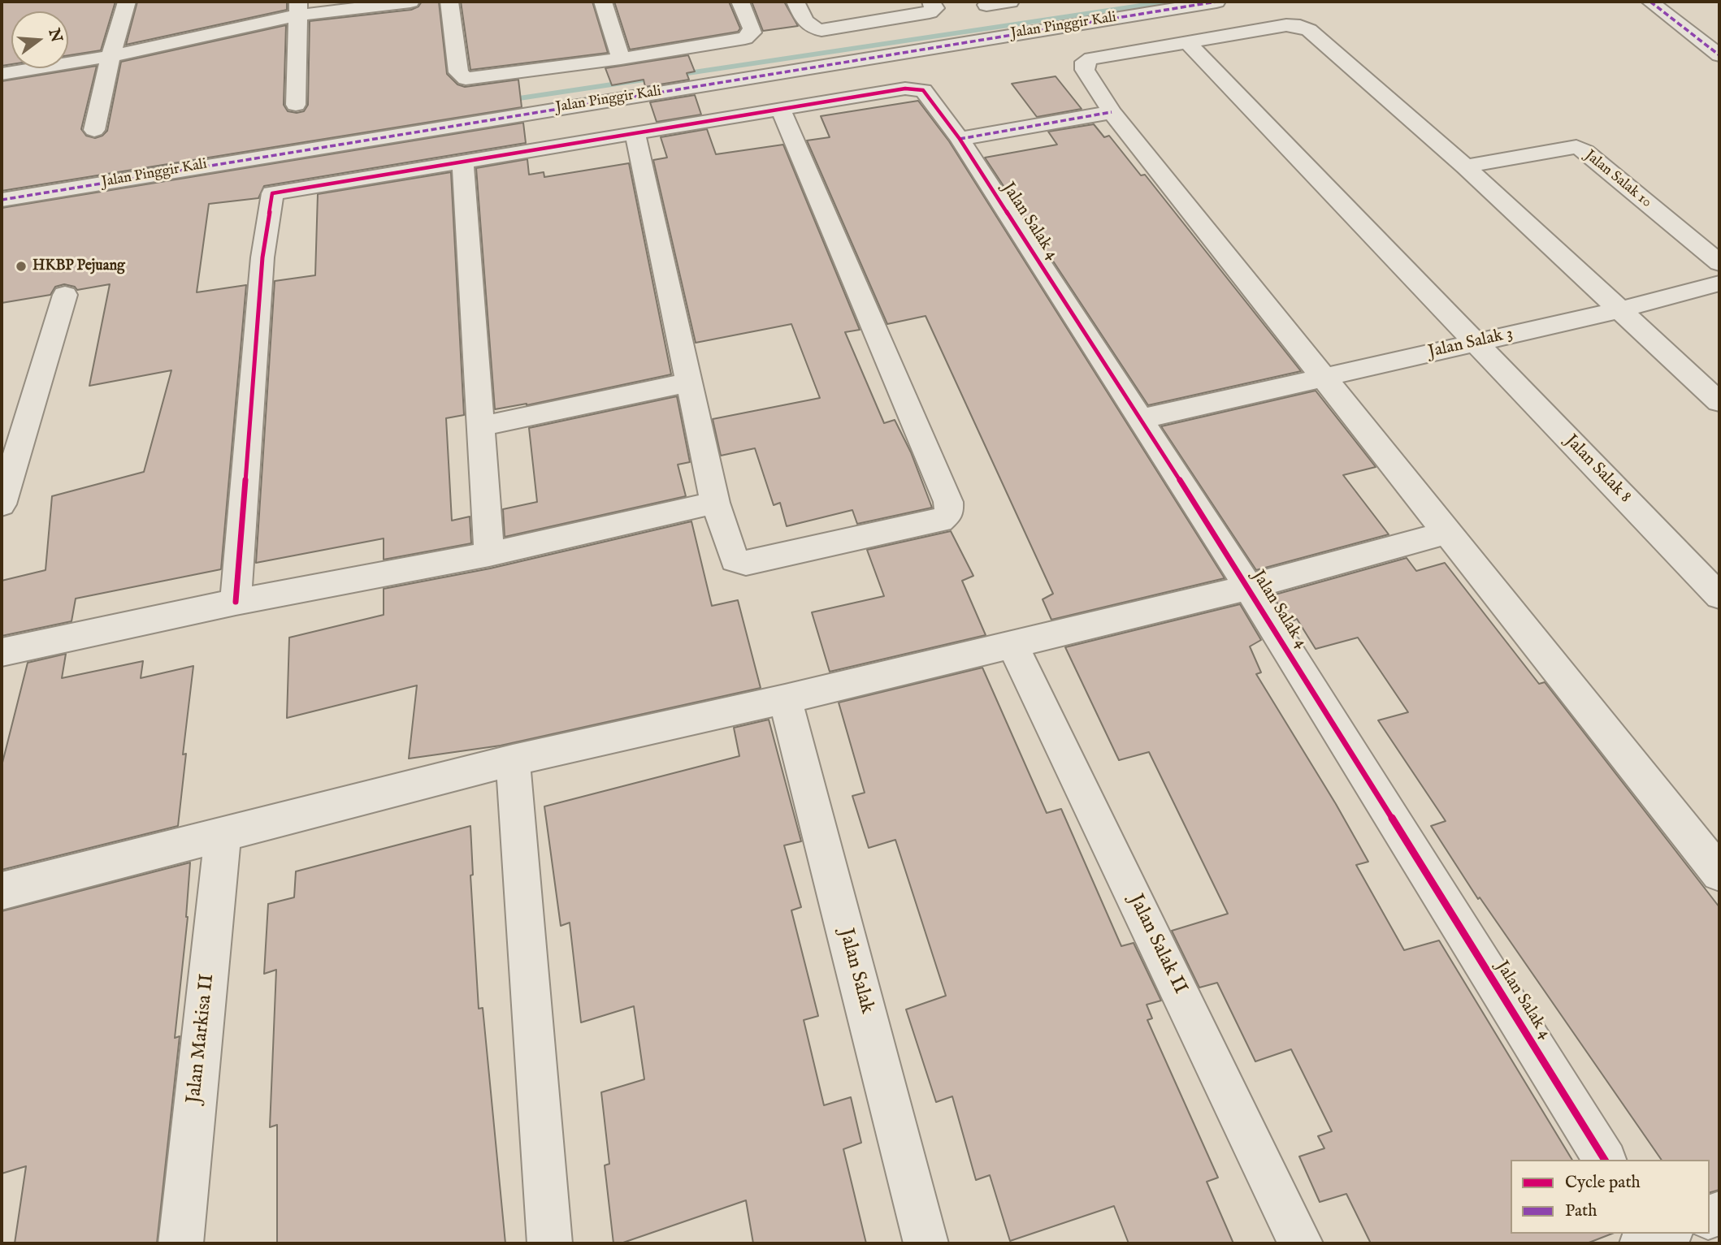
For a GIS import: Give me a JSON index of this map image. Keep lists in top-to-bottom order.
{
  "streets": {
    "street": [
      "Jalan Pinggir Kali",
      "Jalan Salak 10",
      "Jalan Salak 4",
      "Jalan Salak 3",
      "Jalan Salak 8",
      "Jalan Salak II",
      "Jalan Salak",
      "Jalan Markisa II"
    ]
  },
  "crossings": [
    ["Jalan Salak 4", "Jalan Salak 3"],
    ["Jalan Salak 3", "Jalan Salak 8"]
  ],
  "places": ["HKBP Pejuang"],
  "legend": ["Cycle path", "Path"],
  "north": "right"
}
